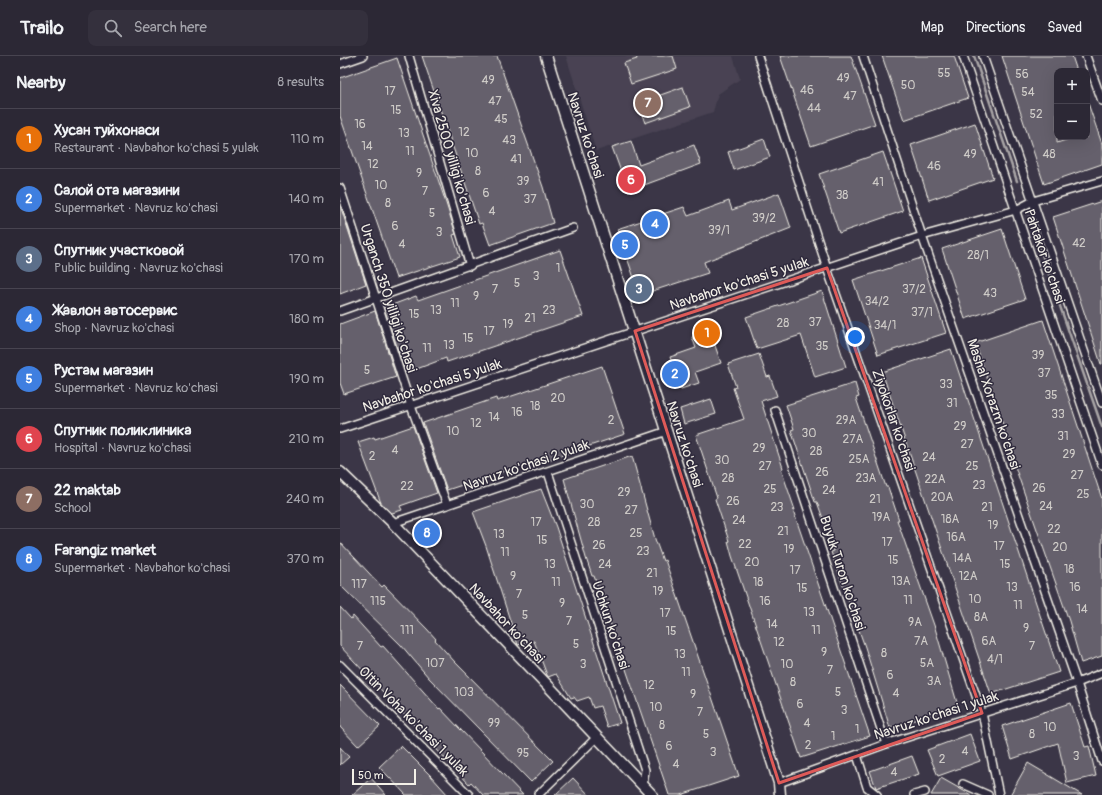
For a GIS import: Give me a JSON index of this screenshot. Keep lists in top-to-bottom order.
{
  "streets": {
    "street": [
      "Navruz ko'chasi",
      "Xiva 2500 yilligi ko'chasi",
      "Pahtakor ko'chasi",
      "Navbahor ko'chasi 5 yulak",
      "Urganch 350 yilligi ko'chasi",
      "Mashal Xorazm ko'chasi",
      "Ziyokorlar ko'chasi",
      "Navruz ko'chasi 2 yulak",
      "Buyuk Turon ko'chasi",
      "Navbahor ko'chasi",
      "Uchkun ko'chasi",
      "Navruz ko'chasi 1 yulak",
      "Oltin Voha ko'chasi 1 yulak"
    ]
  },
  "crossings": [
    ["Navruz ko'chasi", "Navbahor ko'chasi 5 yulak"],
    ["Navruz ko'chasi", "Navruz ko'chasi 2 yulak"],
    ["Navruz ko'chasi", "Navruz ko'chasi 1 yulak"],
    ["Pahtakor ko'chasi", "Navbahor ko'chasi 5 yulak"],
    ["Navbahor ko'chasi 5 yulak", "Urganch 350 yilligi ko'chasi"],
    ["Navbahor ko'chasi 5 yulak", "Mashal Xorazm ko'chasi"],
    ["Navbahor ko'chasi 5 yulak", "Ziyokorlar ko'chasi"],
    ["Urganch 350 yilligi ko'chasi", "Navruz ko'chasi 2 yulak"],
    ["Mashal Xorazm ko'chasi", "Navruz ko'chasi 1 yulak"],
    ["Ziyokorlar ko'chasi", "Navruz ko'chasi 1 yulak"],
    ["Navruz ko'chasi 2 yulak", "Navbahor ko'chasi"],
    ["Navruz ko'chasi 2 yulak", "Uchkun ko'chasi"],
    ["Buyuk Turon ko'chasi", "Navruz ko'chasi 1 yulak"],
    ["Navbahor ko'chasi", "Uchkun ko'chasi"]
  ],
  "house_numbers": [
    "55",
    "56",
    "49",
    "49",
    "50",
    "46",
    "17",
    "54",
    "47",
    "47",
    "44",
    "15",
    "52",
    "45",
    "16",
    "12",
    "13",
    "43",
    "14",
    "11",
    "10",
    "49",
    "48",
    "41",
    "12",
    "46",
    "8",
    "9",
    "39",
    "41",
    "10",
    "7",
    "6",
    "38",
    "37",
    "8",
    "4",
    "5",
    "39/2",
    "6",
    "39/1",
    "3",
    "42",
    "4",
    "28/1",
    "1",
    "3",
    "5",
    "7",
    "37/2",
    "43",
    "9",
    "34/2",
    "11",
    "13",
    "23",
    "37/1",
    "15",
    "21",
    "37",
    "28",
    "19",
    "34/1",
    "17",
    "15",
    "13",
    "35",
    "11",
    "39",
    "5",
    "37",
    "33",
    "35",
    "20",
    "31",
    "18",
    "16",
    "33",
    "14",
    "2",
    "29A",
    "12",
    "29",
    "10",
    "30",
    "31",
    "27A",
    "27",
    "29",
    "4",
    "28",
    "29",
    "2",
    "24",
    "25A",
    "30",
    "27",
    "25",
    "26",
    "27",
    "28",
    "23A",
    "22A",
    "23",
    "22",
    "26",
    "25",
    "24",
    "29",
    "25",
    "20A",
    "21",
    "26",
    "30",
    "24",
    "23",
    "21",
    "27",
    "19A",
    "18A",
    "24",
    "17",
    "28",
    "19",
    "22",
    "21",
    "25",
    "13",
    "16A",
    "15",
    "17",
    "22",
    "26",
    "17",
    "20",
    "19",
    "23",
    "11",
    "14A",
    "15",
    "20",
    "13",
    "24",
    "15",
    "18",
    "17",
    "21",
    "9",
    "12A",
    "13A",
    "11",
    "18",
    "117",
    "13",
    "16",
    "15",
    "19",
    "7",
    "10",
    "11",
    "115",
    "16",
    "9",
    "11",
    "14",
    "13",
    "17",
    "5",
    "8A",
    "7",
    "9A",
    "14",
    "9",
    "111",
    "11",
    "15",
    "7A",
    "6A",
    "12",
    "5",
    "7",
    "7",
    "9",
    "8",
    "13",
    "4/1",
    "107",
    "5A",
    "3",
    "10",
    "7",
    "11",
    "6",
    "3A",
    "8",
    "12",
    "103",
    "5",
    "4",
    "9",
    "6",
    "10",
    "3",
    "7",
    "99",
    "4",
    "8",
    "10",
    "1",
    "5",
    "8",
    "1",
    "2",
    "6",
    "4",
    "3",
    "95",
    "3",
    "2",
    "4",
    "4"
  ],
  "scale_bar": "50 m",
  "page": {
    "header": "Trailo",
    "search": "Search here",
    "nav": ["Map", "Directions", "Saved"],
    "heading": ["Nearby", "8 results"],
    "map_buttons": ["+", "−"],
    "pins": [
      "7",
      "6",
      "4",
      "5",
      "3",
      "1",
      "2",
      "8"
    ],
    "list": [
      {
        "mark": "1",
        "name": "Хусан туйхонаси",
        "note": "Restaurant · Navbahor ko'chasi 5 yulak",
        "value": "110 m"
      },
      {
        "mark": "2",
        "name": "Салой ота магазини",
        "note": "Supermarket · Navruz ko'chasi",
        "value": "140 m"
      },
      {
        "mark": "3",
        "name": "Спутник участковой",
        "note": "Public building · Navruz ko'chasi",
        "value": "170 m"
      },
      {
        "mark": "4",
        "name": "Жавлон автосервис",
        "note": "Shop · Navruz ko'chasi",
        "value": "180 m"
      },
      {
        "mark": "5",
        "name": "Рустам магазин",
        "note": "Supermarket · Navruz ko'chasi",
        "value": "190 m"
      },
      {
        "mark": "6",
        "name": "Спутник поликлиника",
        "note": "Hospital · Navruz ko'chasi",
        "value": "210 m"
      },
      {
        "mark": "7",
        "name": "22 maktab",
        "note": "School",
        "value": "240 m"
      },
      {
        "mark": "8",
        "name": "Farangiz market",
        "note": "Supermarket · Navbahor ko'chasi",
        "value": "370 m"
      }
    ],
    "scale": "50 m"
  }
}
